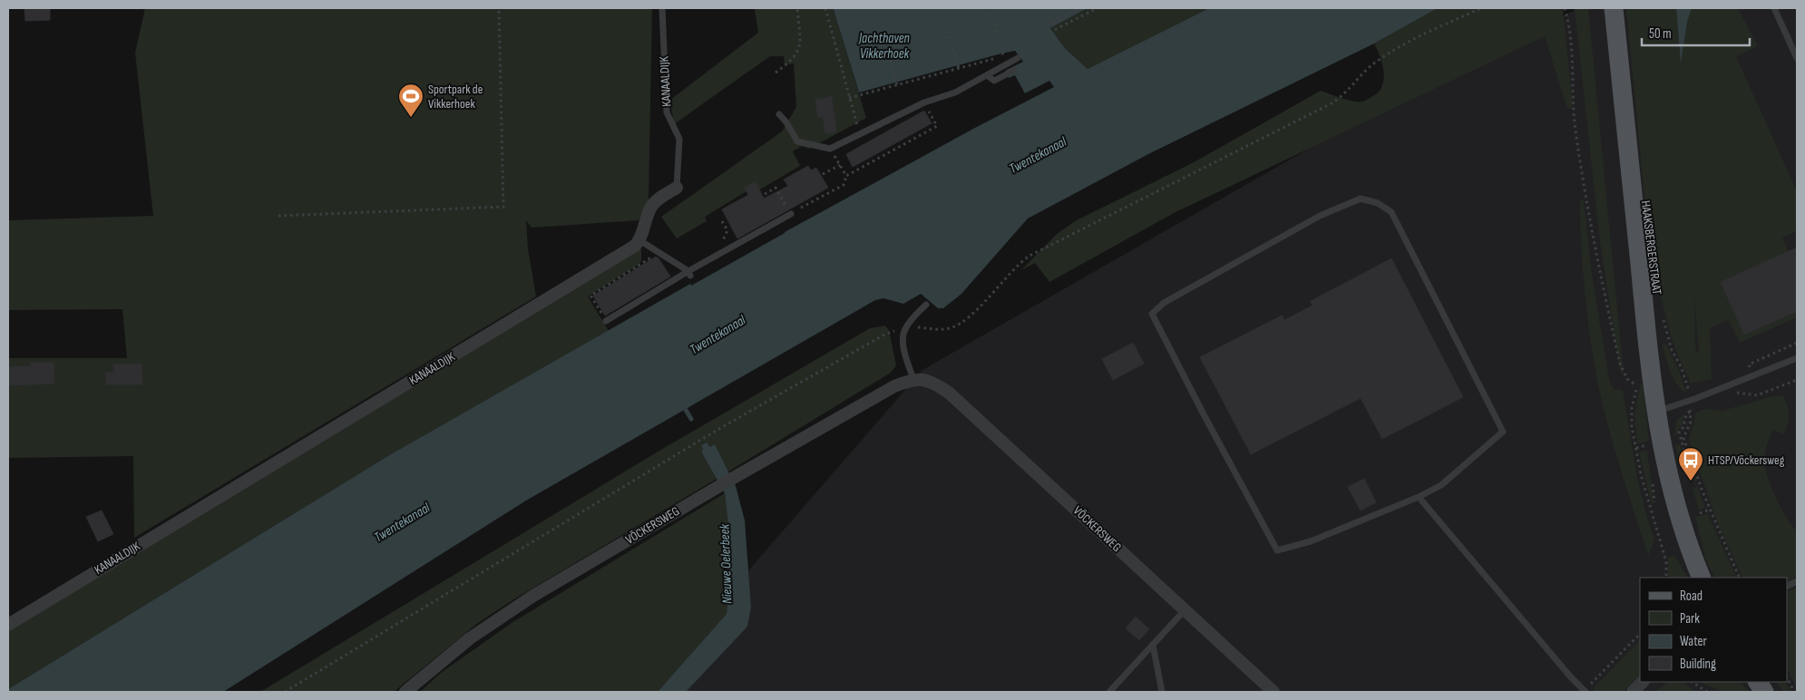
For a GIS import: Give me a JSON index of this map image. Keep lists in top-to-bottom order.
{
  "streets": {
    "main road": ["HAAKSBERGERSTRAAT"],
    "street": ["KANAALDIJK", "VÖCKERSWEG"]
  },
  "water": ["Jachthaven Vikkerhoek", "Twentekanaal", "Nieuwe Oelerbeek"],
  "places": {
    "sports": ["Sportpark de Vikkerhoek"],
    "bus stop": ["HTSP/Vöckersweg"]
  },
  "legend": [
    "Road",
    "Park",
    "Water",
    "Building"
  ],
  "scale_bar": "50 m"
}
